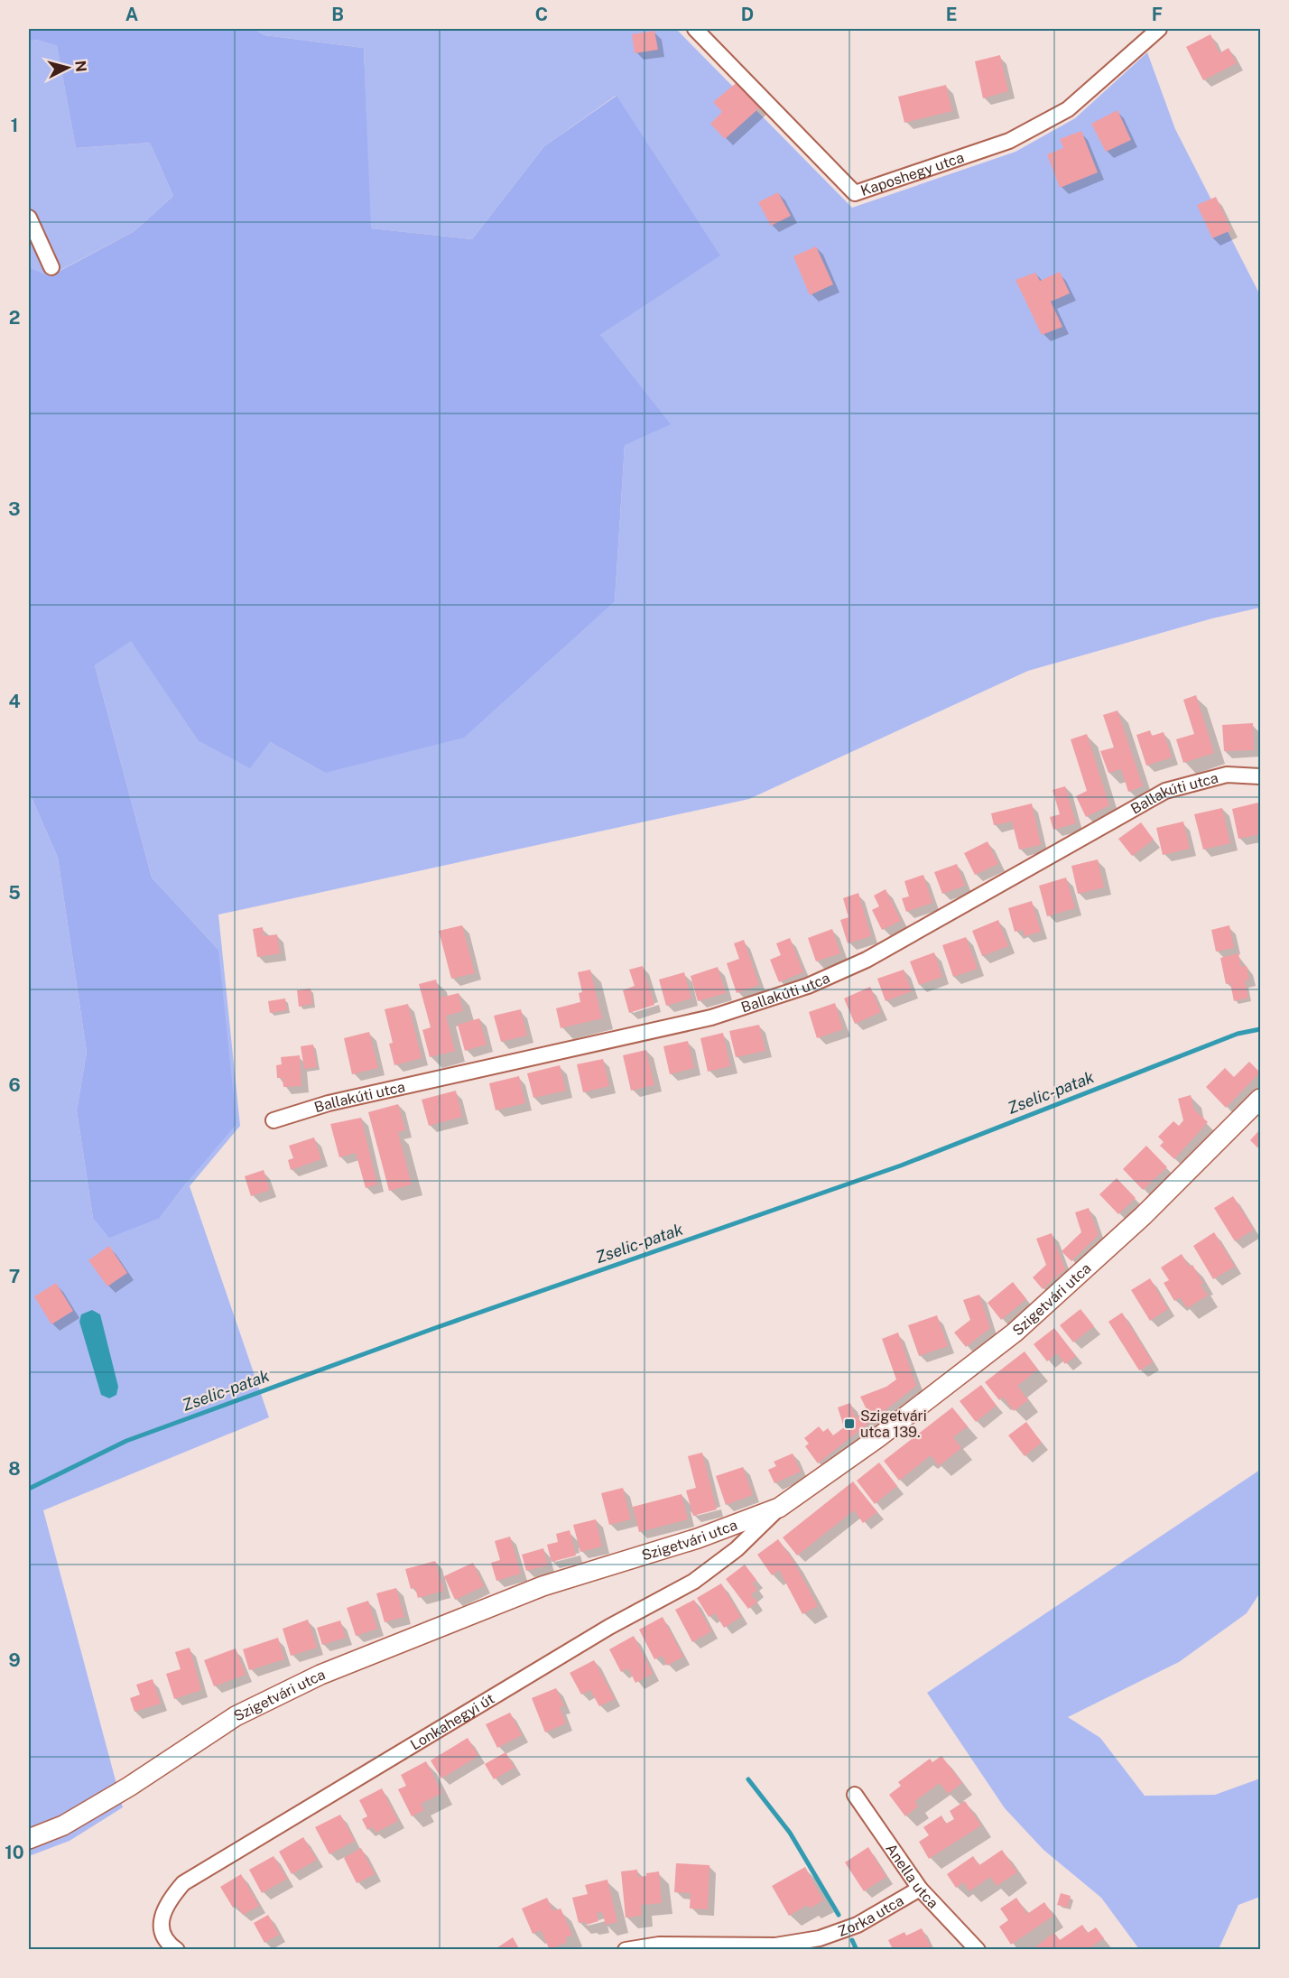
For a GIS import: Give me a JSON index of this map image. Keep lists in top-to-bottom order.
{
  "streets": {
    "street": [
      "Kaposhegy utca",
      "Ballakúti utca",
      "Szigetvári utca",
      "Lonkahegyi út",
      "Anella utca",
      "Zorka utca"
    ]
  },
  "crossings": [
    ["Szigetvári utca", "Lonkahegyi út"],
    ["Anella utca", "Zorka utca"]
  ],
  "water": ["Zselic-patak"],
  "places": {
    "transit": ["Szigetvári utca 139."]
  },
  "north": "right",
  "grid": {
    "columns": [
      "A",
      "B",
      "C",
      "D",
      "E",
      "F"
    ],
    "rows": [
      "1",
      "2",
      "3",
      "4",
      "5",
      "6",
      "7",
      "8",
      "9",
      "10"
    ]
  }
}
